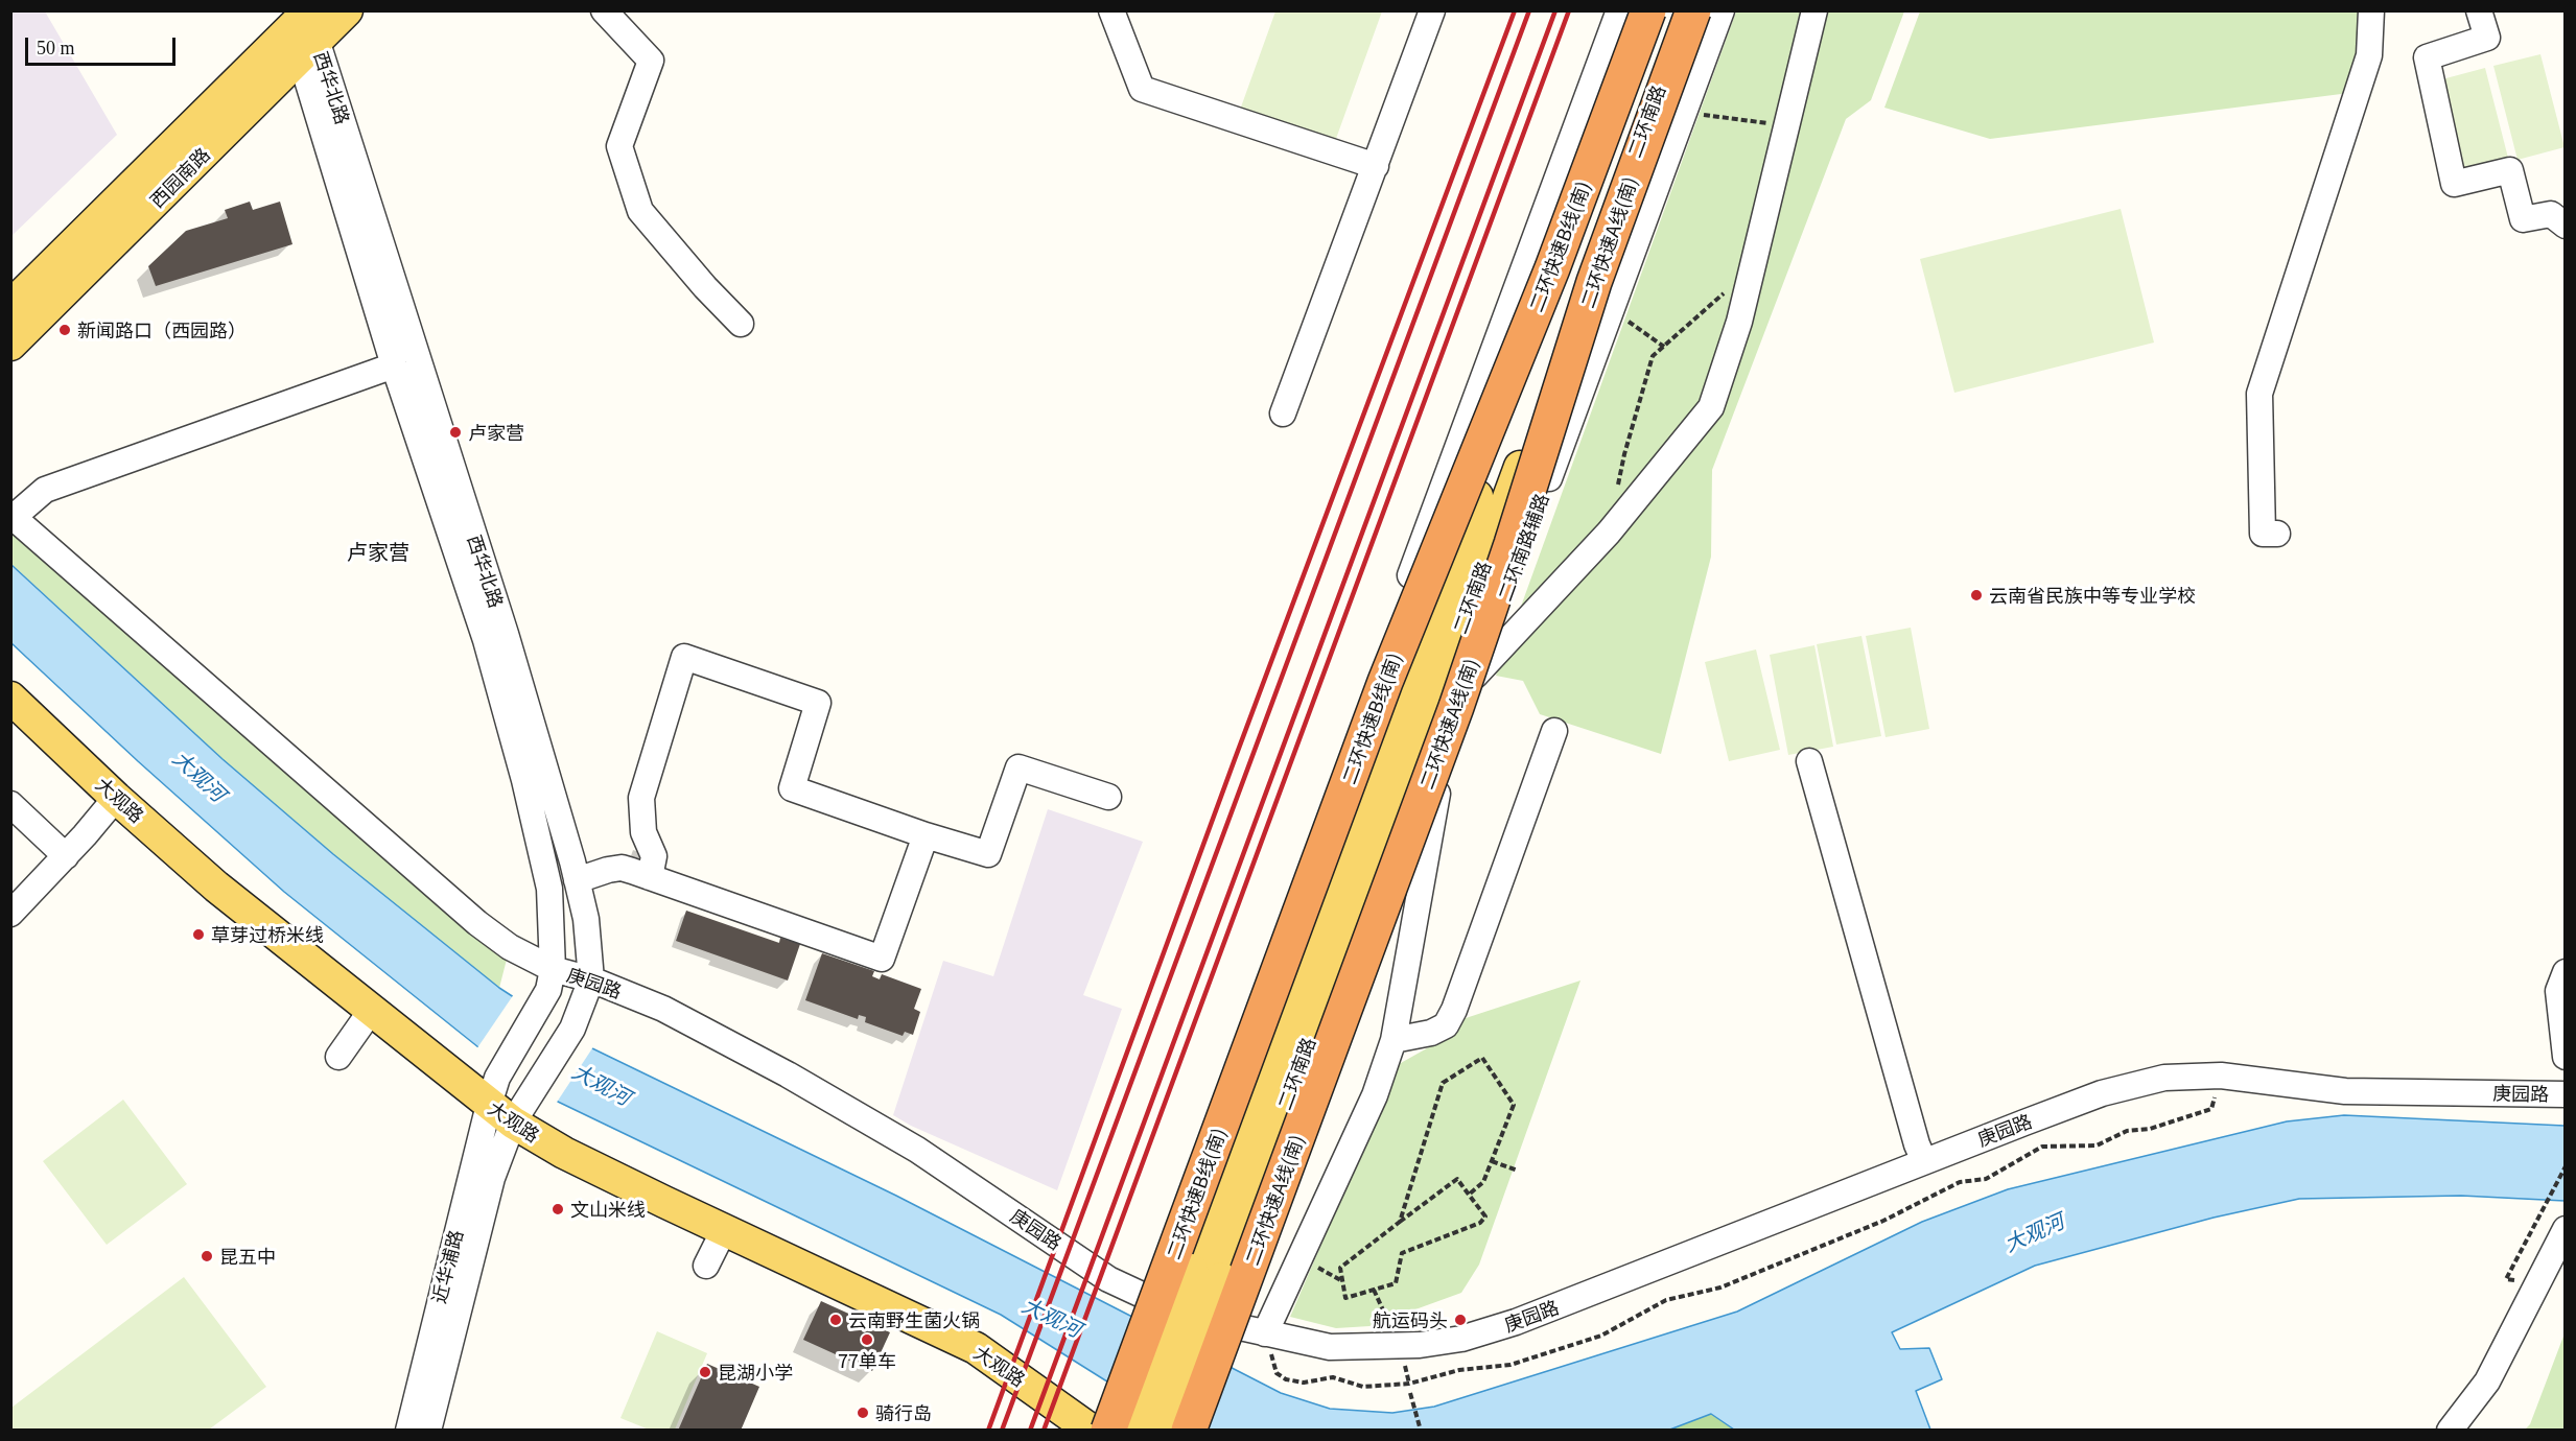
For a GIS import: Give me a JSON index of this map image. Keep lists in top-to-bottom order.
{
  "streets": {
    "highway": ["二环快速A线(南)", "二环快速B线(南)"],
    "main road": ["二环南路", "西园南路", "大观路"],
    "street": [
      "西华北路",
      "二环南路辅路",
      "庚园路",
      "近华浦路"
    ]
  },
  "crossings": [
    ["西华北路", "西园南路"],
    ["西华北路", "大观路"],
    ["西华北路", "庚园路"],
    ["西华北路", "近华浦路"],
    ["二环南路", "二环南路辅路"],
    ["大观路", "近华浦路"]
  ],
  "districts": ["卢家营"],
  "water": ["大观河"],
  "places": [
    "新闻路口（西园路）",
    "卢家营",
    "云南省民族中等专业学校",
    "草芽过桥米线",
    "文山米线",
    "昆五中",
    "云南野生菌火锅",
    "航运码头",
    "77单车",
    "昆湖小学",
    "骑行岛"
  ],
  "scale_bar": "50 m"
}
